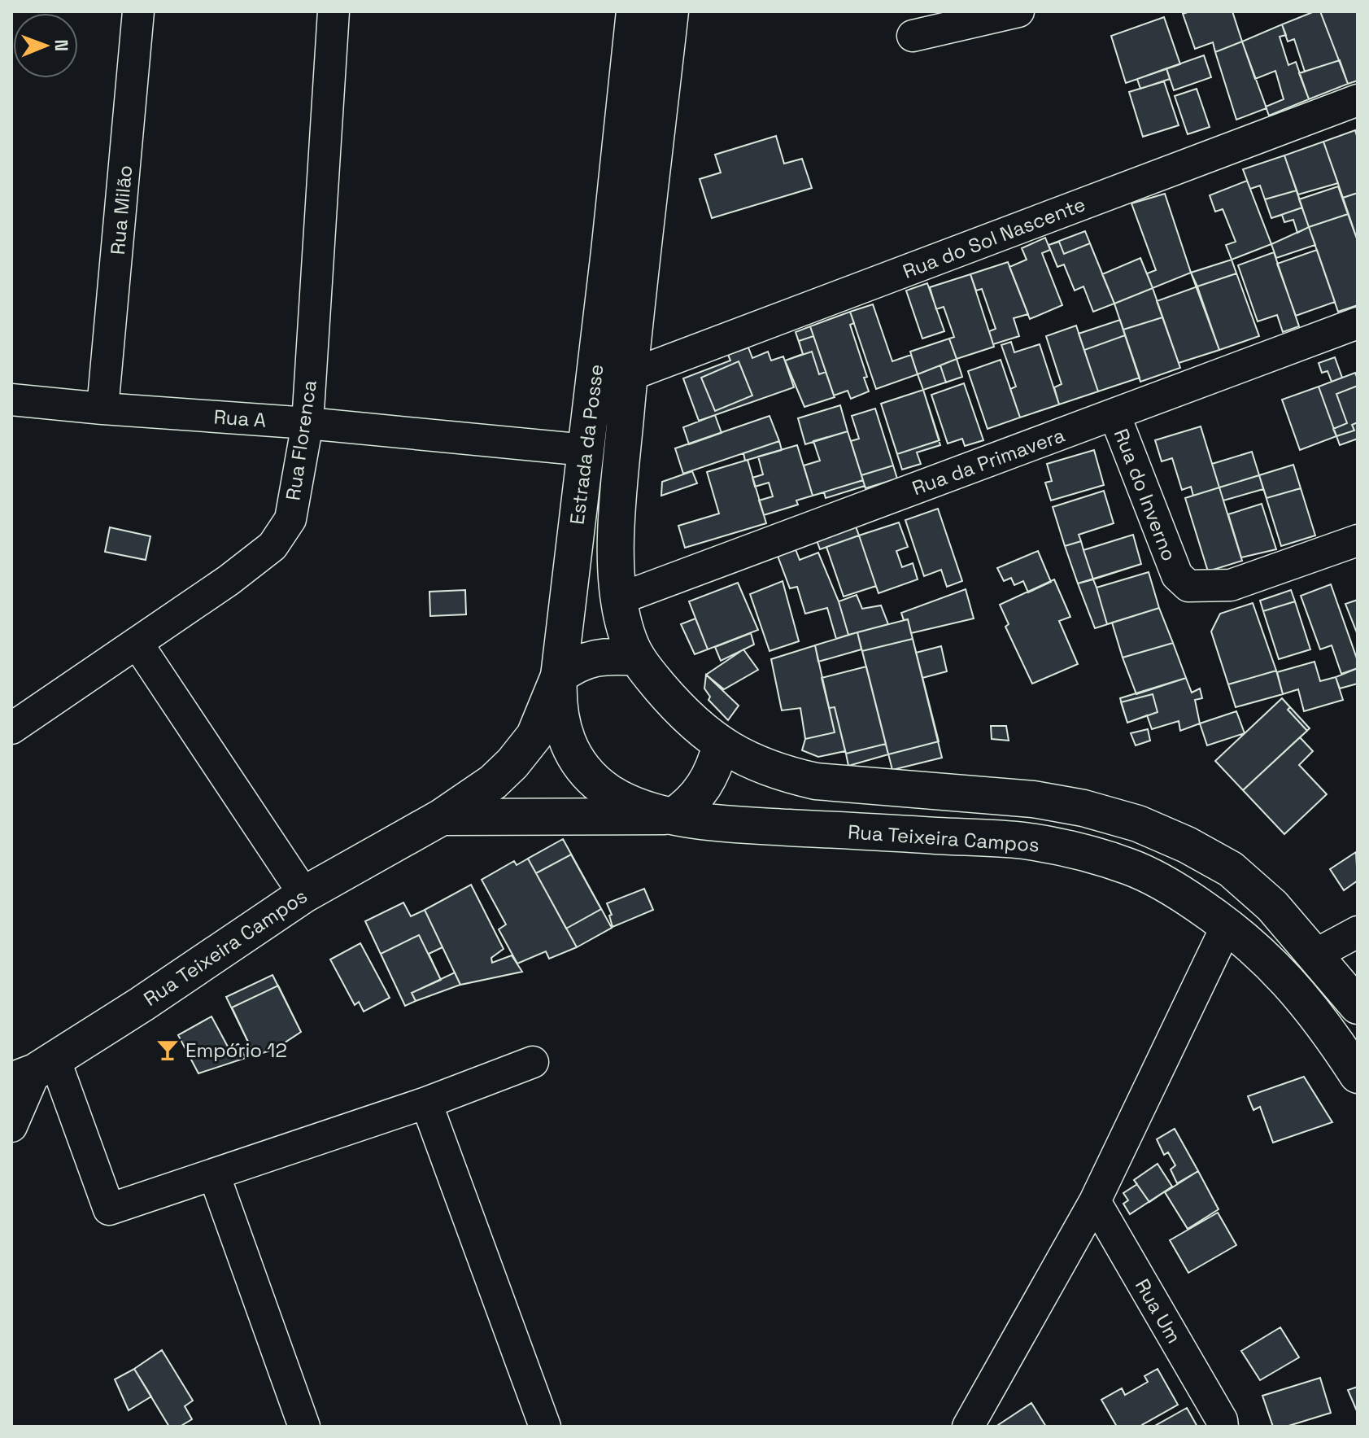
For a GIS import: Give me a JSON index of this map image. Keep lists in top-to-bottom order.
{
  "streets": {
    "main road": ["Estrada da Posse", "Rua Teixeira Campos"],
    "street": [
      "Rua Milão",
      "Rua do Sol Nascente",
      "Rua A",
      "Rua Florenca",
      "Rua da Primavera",
      "Rua do Inverno",
      "Rua Um"
    ]
  },
  "crossings": [
    ["Rua Milão", "Rua A"],
    ["Rua do Sol Nascente", "Estrada da Posse"],
    ["Rua A", "Rua Florenca"],
    ["Rua A", "Estrada da Posse"],
    ["Estrada da Posse", "Rua da Primavera"],
    ["Estrada da Posse", "Rua Teixeira Campos"],
    ["Rua da Primavera", "Rua do Inverno"]
  ],
  "places": {
    "bar": ["Empório 12"]
  },
  "north": "right"
}
